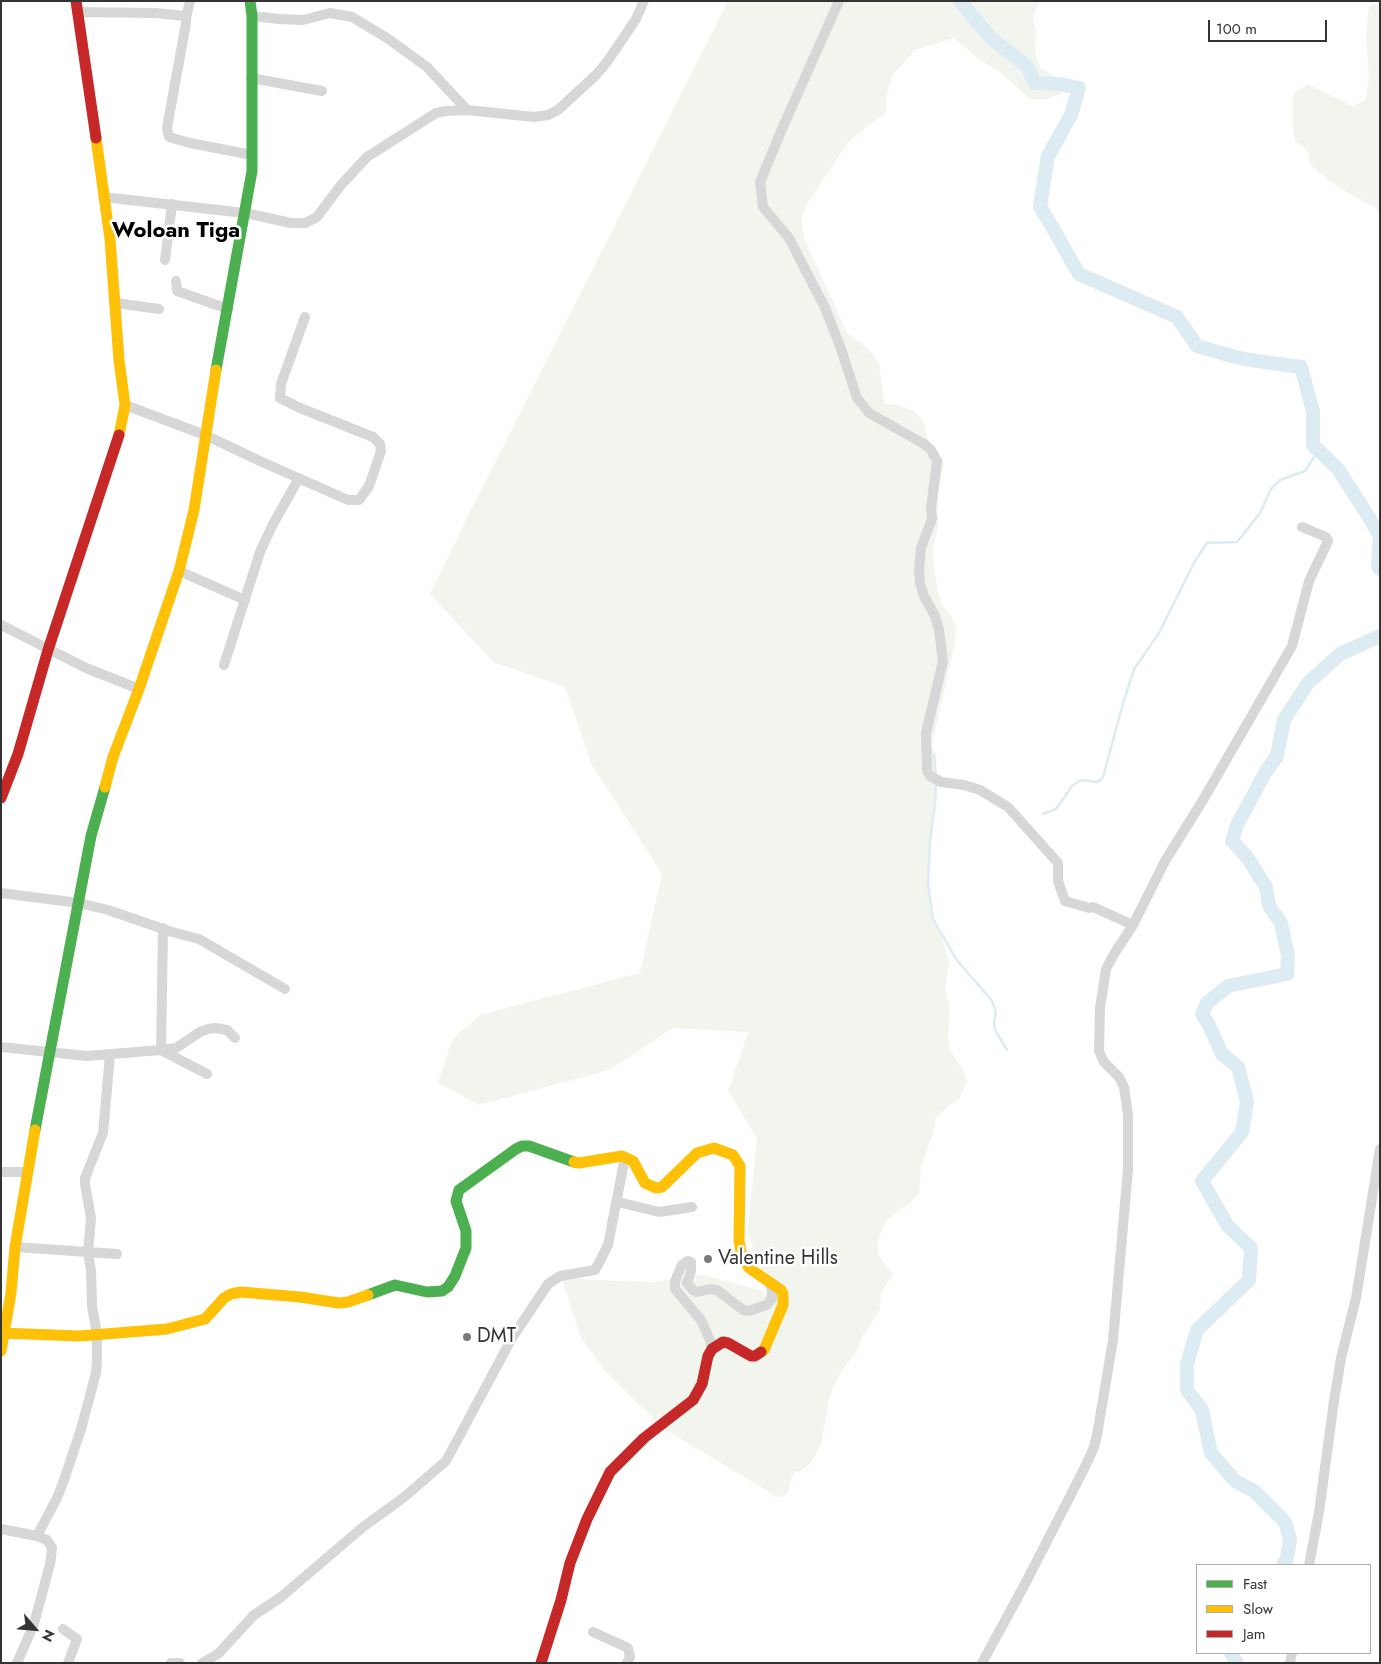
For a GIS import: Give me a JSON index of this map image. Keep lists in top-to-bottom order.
{
  "districts": ["Woloan Tiga"],
  "places": ["Valentine Hills", "DMT"],
  "legend": ["Fast", "Slow", "Jam"],
  "scale_bar": "100 m",
  "north": "bottom right"
}
